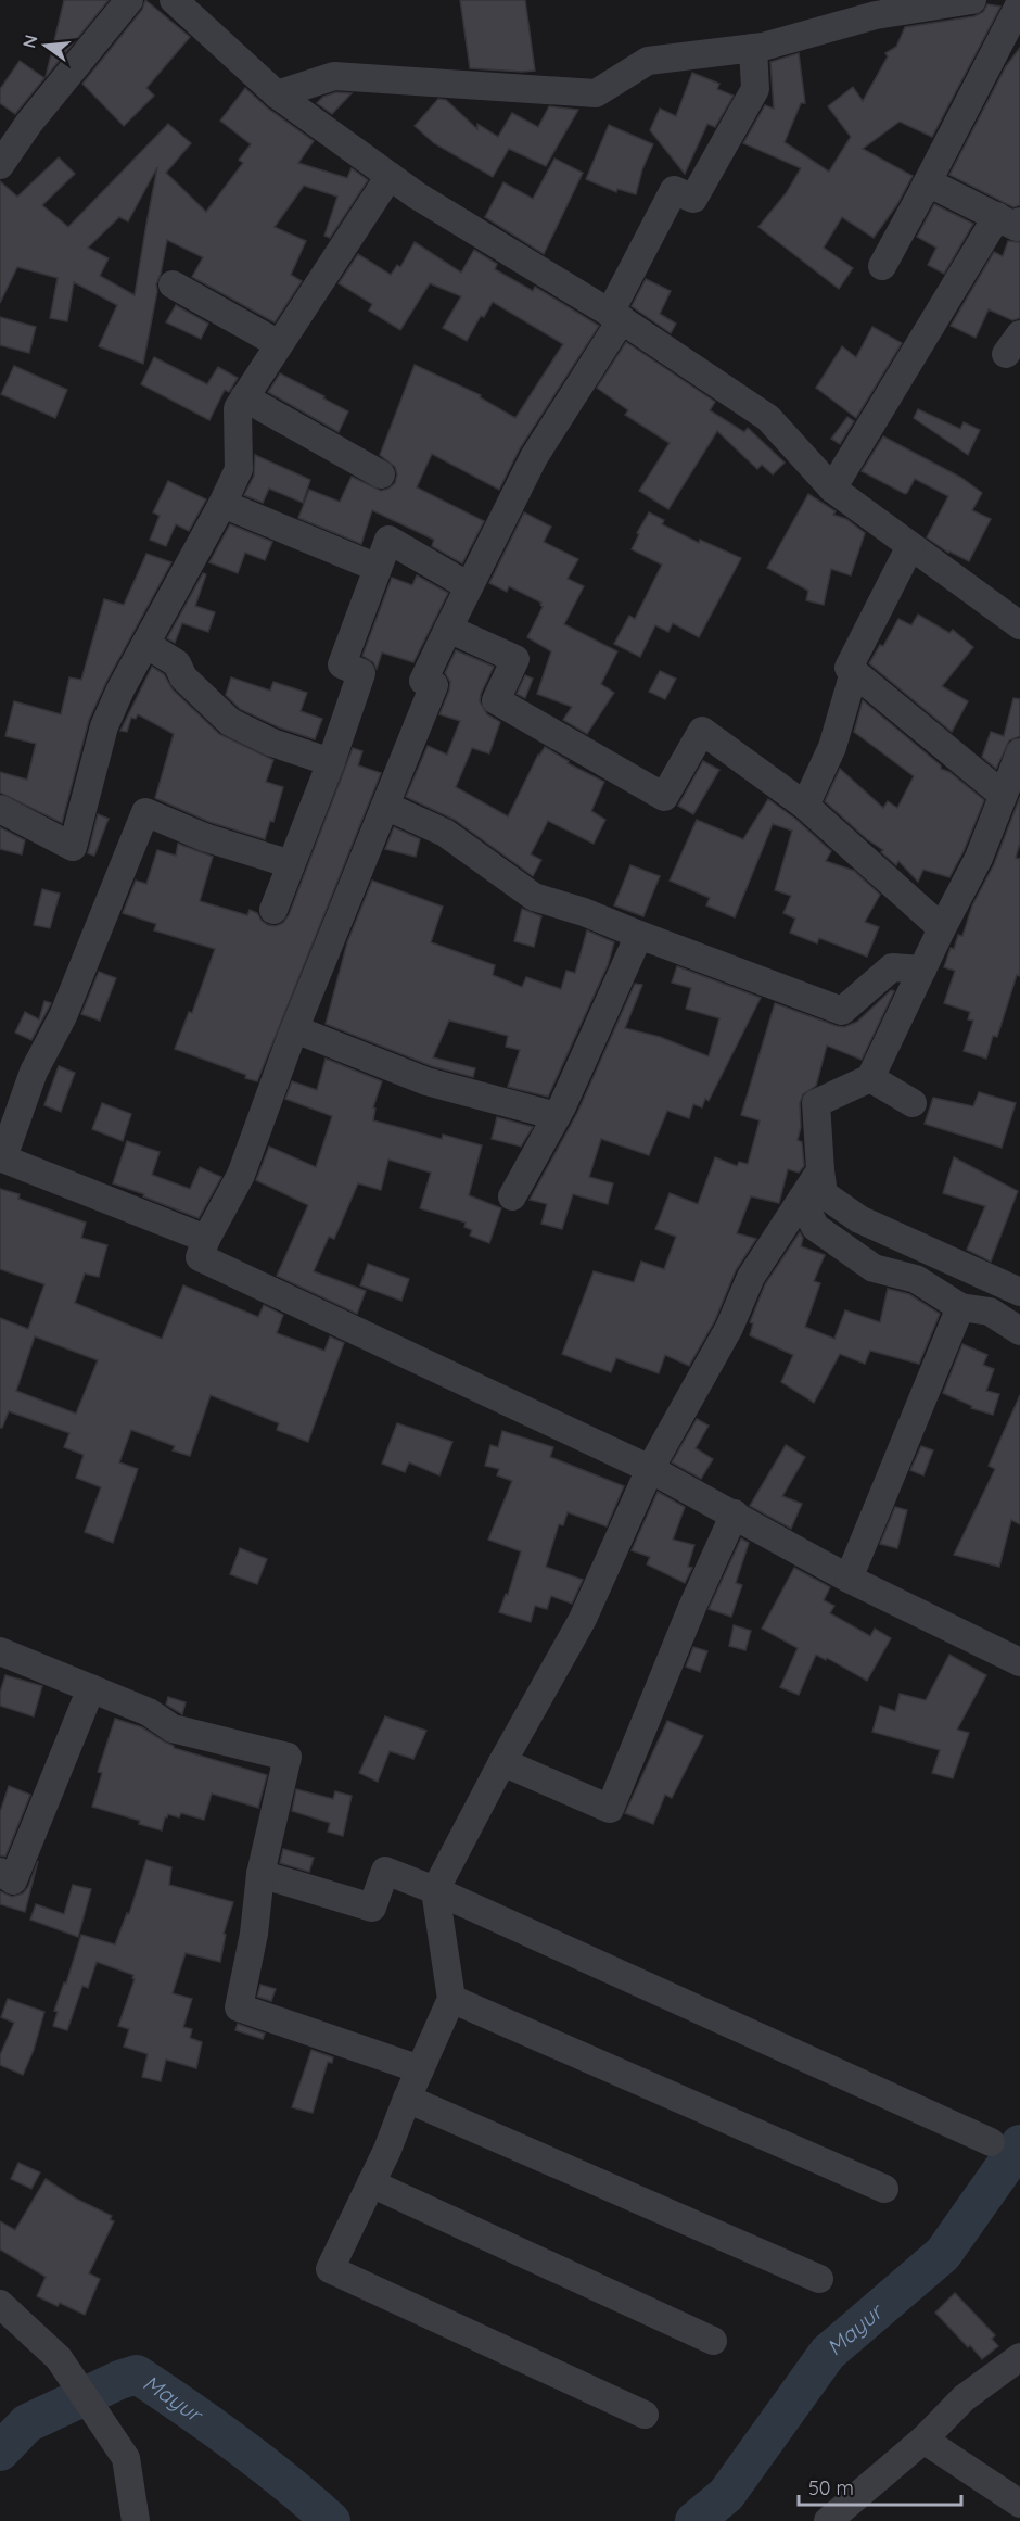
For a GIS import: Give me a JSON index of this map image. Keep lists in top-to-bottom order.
{
  "water": ["Mayur"],
  "scale_bar": "50 m",
  "north": "left"
}
